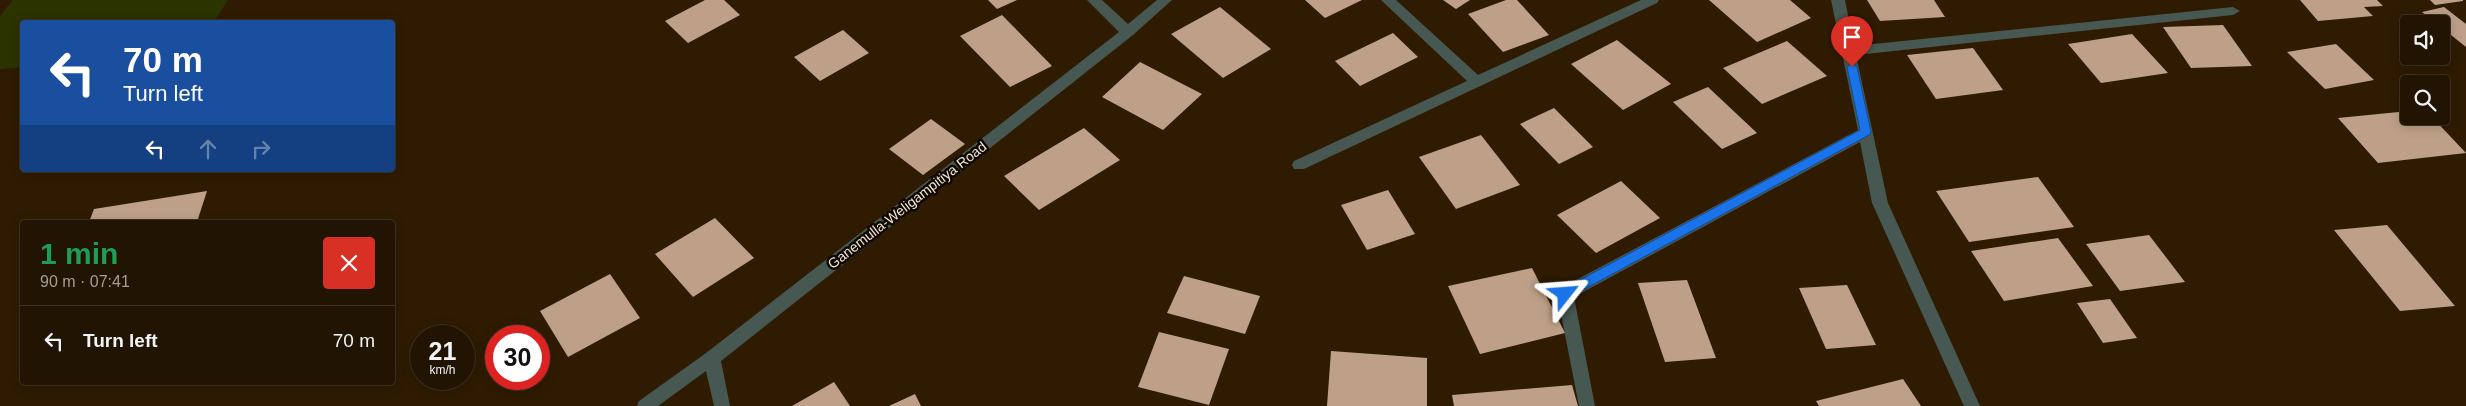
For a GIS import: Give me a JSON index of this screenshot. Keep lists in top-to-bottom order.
{
  "streets": {
    "street": ["Ganemulla-Weligampitiya Road"]
  },
  "page": {
    "turn": ["70 m", "Turn left"],
    "heading": ["1 min", "90 m · 07:41"],
    "list": [
      {
        "name": "Turn left",
        "value": "70 m"
      }
    ],
    "speed": "21 km/h",
    "limit": "30"
  }
}
